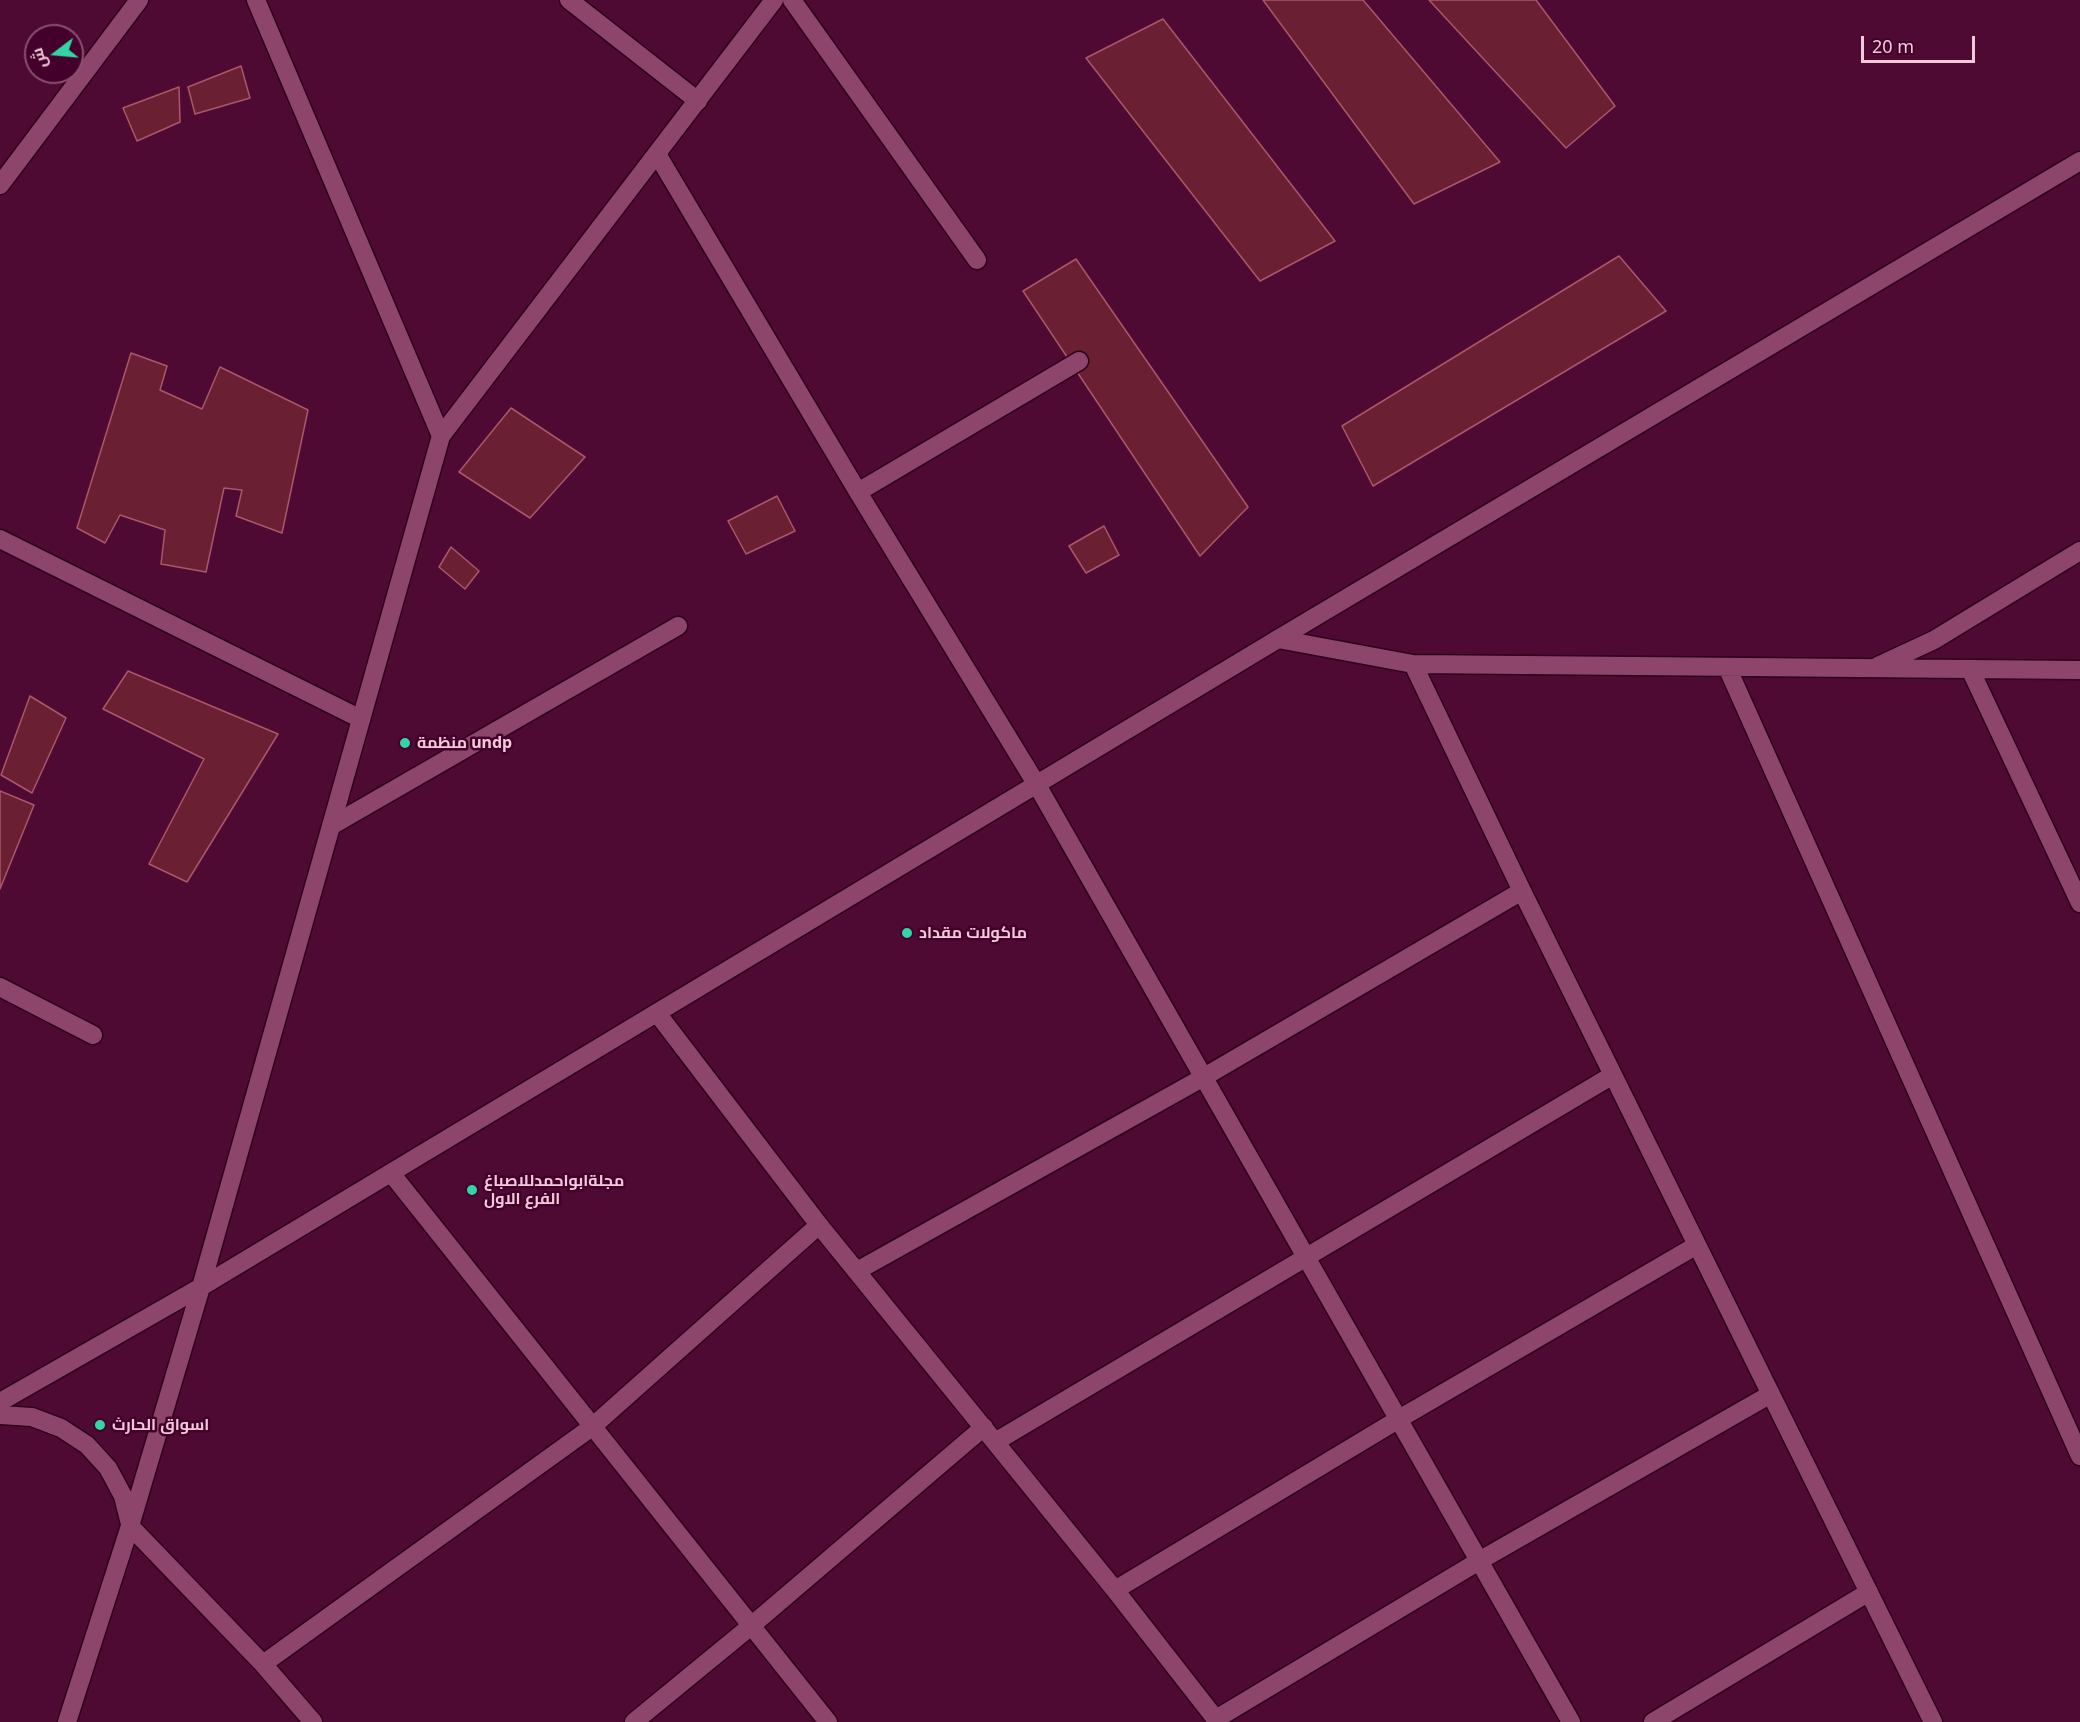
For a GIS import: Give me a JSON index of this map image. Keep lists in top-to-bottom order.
{
  "places": [
    "منظمة undp",
    "ماكولات مقداد",
    "مجلةابواحمدللاصباغ الفرع الاول",
    "اسواق الحارث"
  ],
  "scale_bar": "20 m",
  "north": "left"
}
